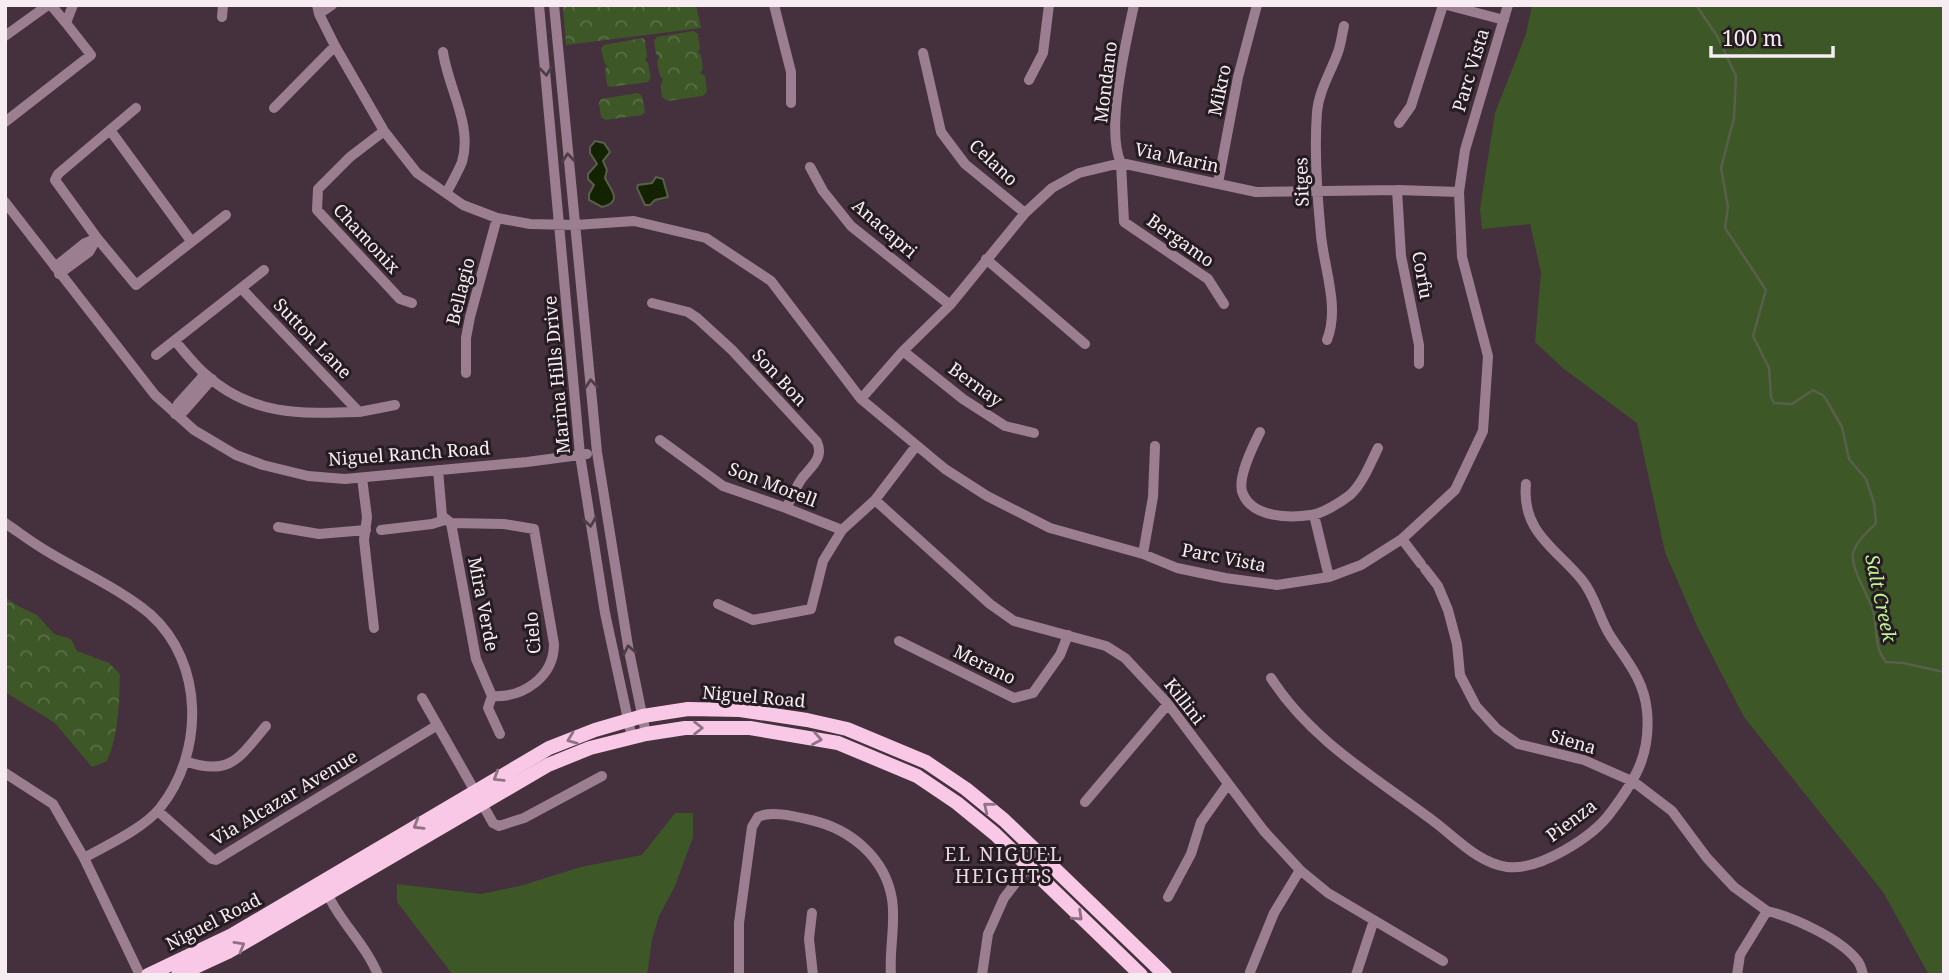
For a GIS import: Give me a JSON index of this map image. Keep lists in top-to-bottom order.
{
  "streets": {
    "main road": ["Niguel Road"],
    "street": [
      "Parc Vista",
      "Mondano",
      "Mikro",
      "Via Marin",
      "Celano",
      "Sitges",
      "Anacapri",
      "Chamonix",
      "Bergamo",
      "Corfu",
      "Bellagio",
      "Sutton Lane",
      "Marina Hills Drive",
      "Son Bon",
      "Bernay",
      "Niguel Ranch Road",
      "Son Morell",
      "Mira Verde",
      "Cielo",
      "Merano",
      "Killini",
      "Siena",
      "Via Alcazar Avenue",
      "Pienza"
    ]
  },
  "crossings": [
    ["Parc Vista", "Via Marin"],
    ["Parc Vista", "Chamonix"],
    ["Parc Vista", "Bellagio"],
    ["Parc Vista", "Marina Hills Drive"],
    ["Parc Vista", "Siena"],
    ["Mondano", "Via Marin"],
    ["Mondano", "Bergamo"],
    ["Mikro", "Via Marin"],
    ["Via Marin", "Celano"],
    ["Via Marin", "Sitges"],
    ["Via Marin", "Anacapri"],
    ["Via Marin", "Bergamo"],
    ["Via Marin", "Corfu"],
    ["Via Marin", "Bernay"],
    ["Marina Hills Drive", "Niguel Ranch Road"],
    ["Marina Hills Drive", "Niguel Road"],
    ["Son Bon", "Son Morell"],
    ["Niguel Ranch Road", "Mira Verde"],
    ["Mira Verde", "Cielo"],
    ["Merano", "Killini"],
    ["Siena", "Pienza"]
  ],
  "districts": ["EL NIGUEL HEIGHTS"],
  "water": ["Salt Creek"],
  "scale_bar": "100 m"
}
